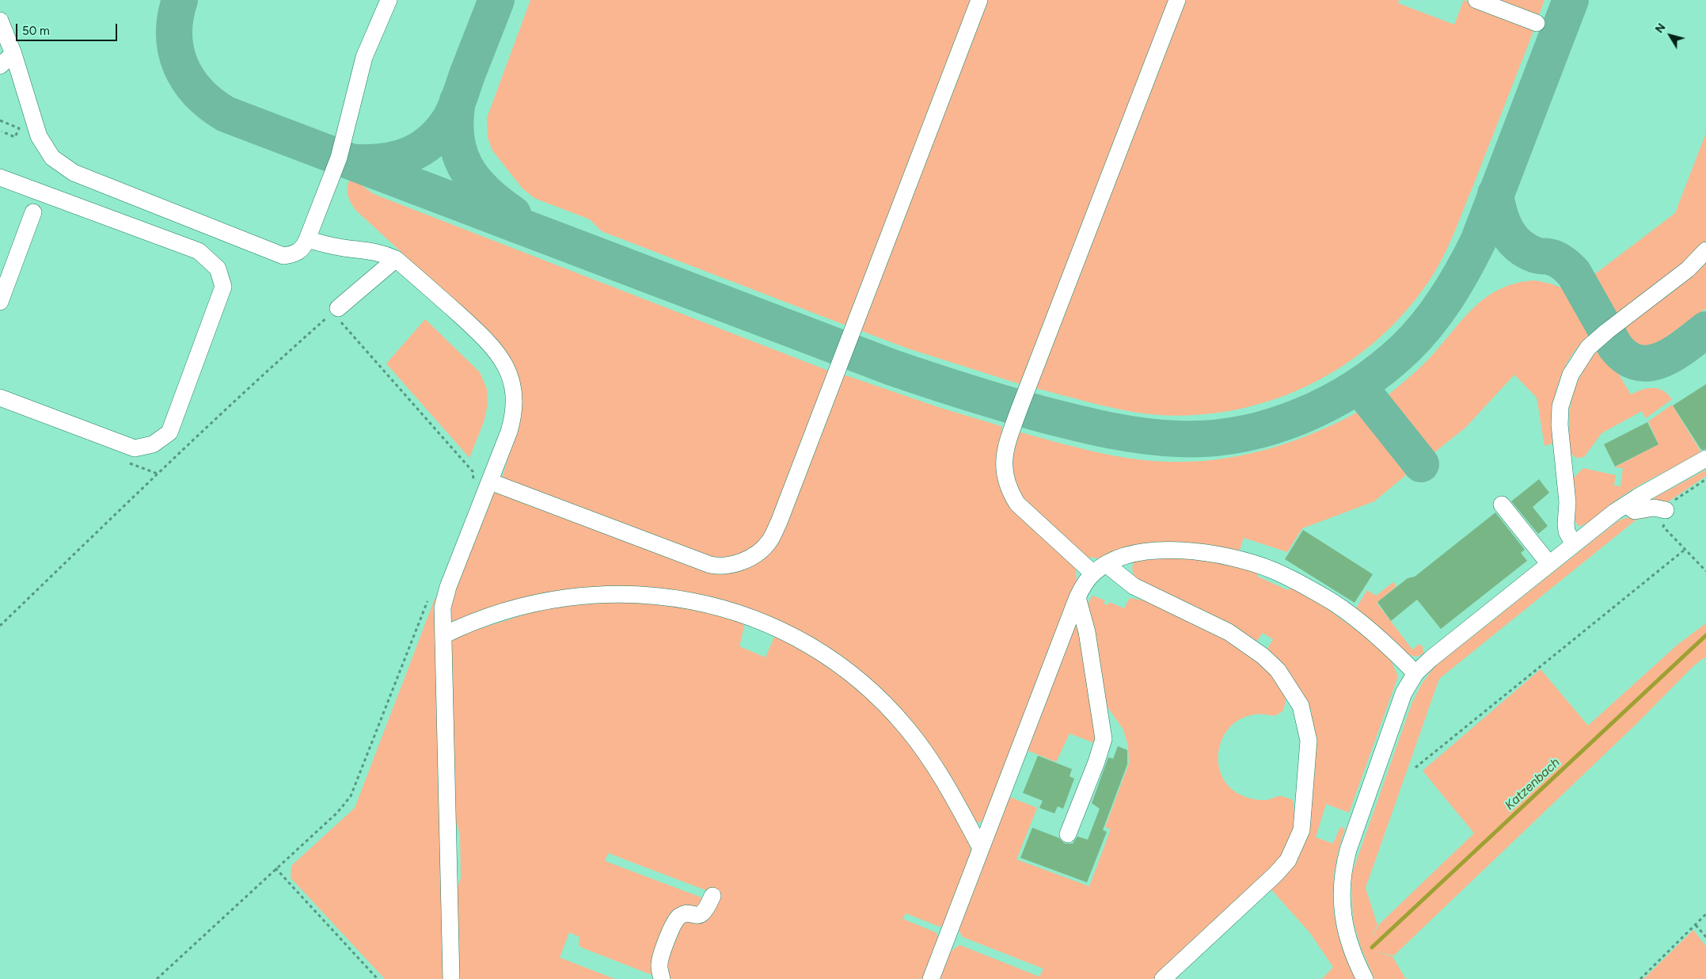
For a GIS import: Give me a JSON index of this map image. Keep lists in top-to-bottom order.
{
  "water": ["Katzenbach"],
  "scale_bar": "50 m",
  "north": "top left"
}
